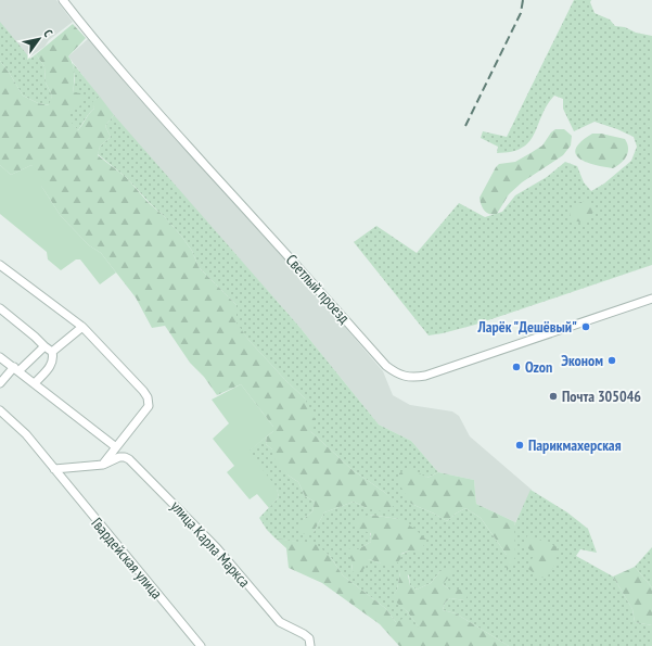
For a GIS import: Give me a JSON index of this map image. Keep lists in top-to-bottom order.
{
  "streets": {
    "street": ["Светлый проезд", "улица Карла Маркса", "Гвардейская улица"]
  },
  "crossings": [
    ["улица Карла Маркса", "Гвардейская улица"]
  ],
  "places": [
    "Ларёк \"Дешёвый\"",
    "Эконом",
    "Ozon",
    "Почта 305046",
    "Парикмахерская"
  ],
  "north": "top right"
}
